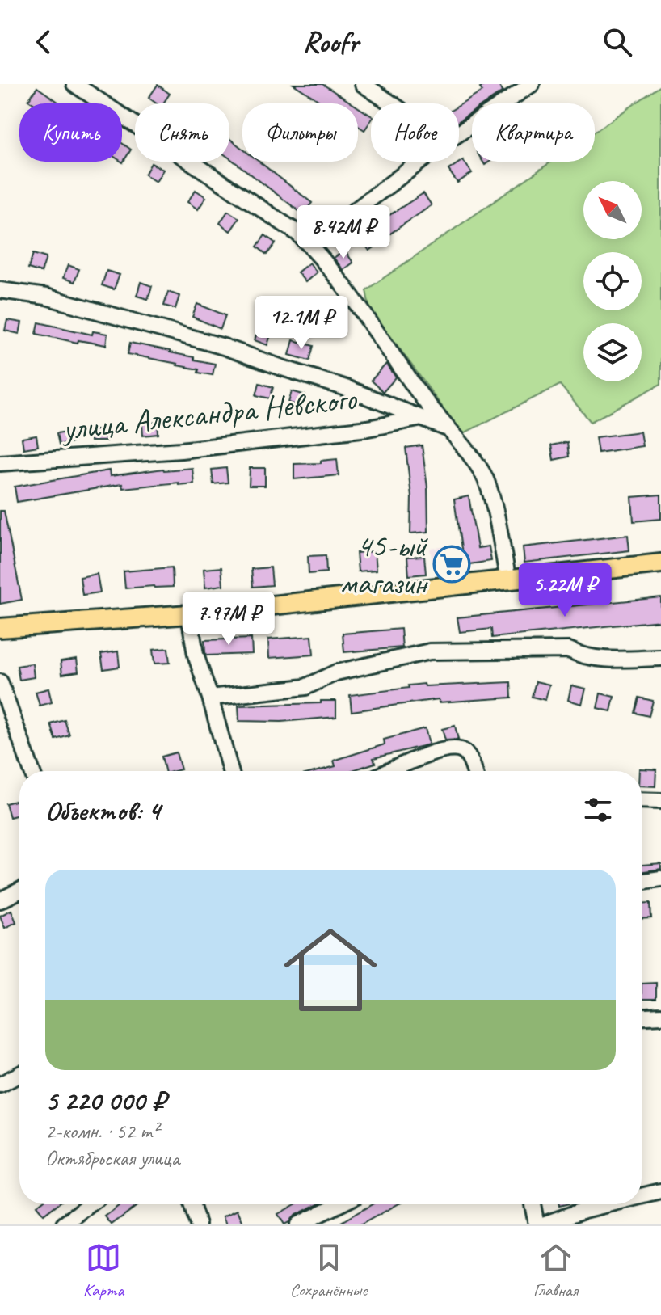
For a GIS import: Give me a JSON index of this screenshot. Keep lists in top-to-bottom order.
{
  "streets": {
    "street": ["улица Александра Невского"]
  },
  "places": {
    "supermarket": ["45-ый магазин"]
  },
  "north": "top left",
  "page": {
    "header": "Roofr",
    "chip": [
      "Купить",
      "Снять",
      "Фильтры",
      "Новое",
      "Квартира"
    ],
    "price": [
      "8.42M ₽",
      "12.1M ₽",
      "5.22M ₽",
      "7.97M ₽"
    ],
    "heading": "Объектов: 4",
    "list": [
      {
        "name": "5 220 000 ₽",
        "note": "2-комн. · 52 m² · Октябрьская улица"
      }
    ],
    "tabs": ["Карта", "Сохранённые", "Главная"]
  }
}
